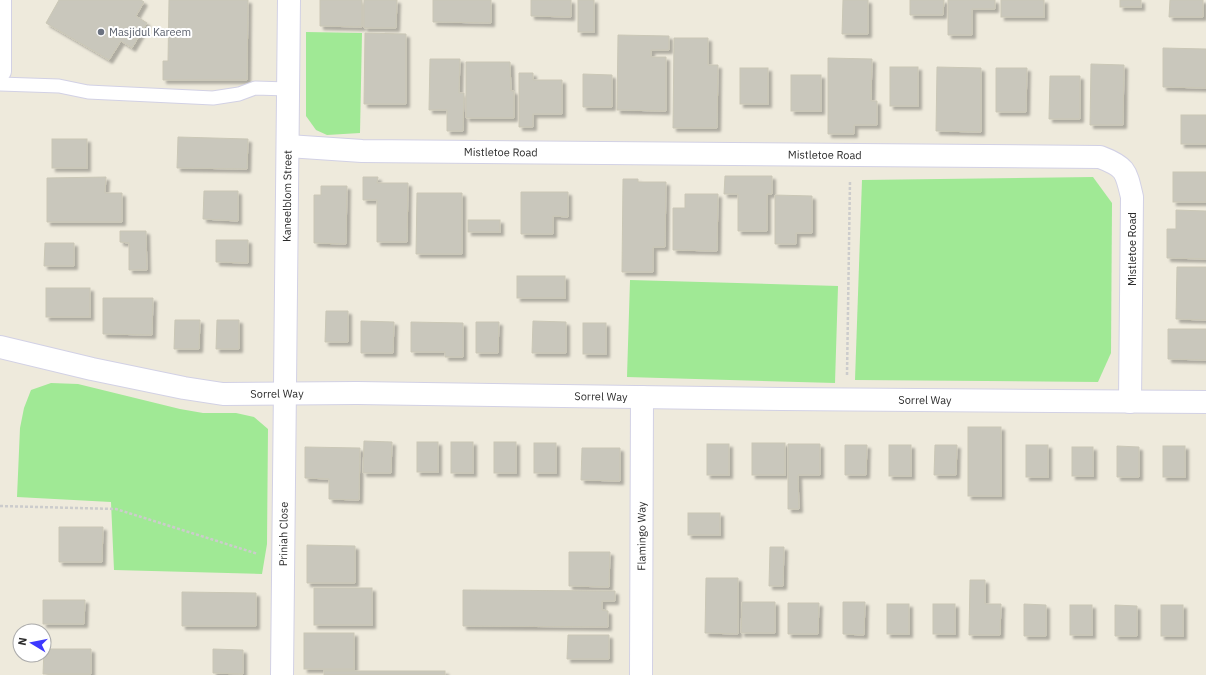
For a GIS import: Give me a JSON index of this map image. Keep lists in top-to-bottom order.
{
  "streets": {
    "street": [
      "Mistletoe Road",
      "Kaneelblom Street",
      "Sorrel Way",
      "Priniah Close",
      "Flamingo Way"
    ]
  },
  "crossings": [
    ["Mistletoe Road", "Kaneelblom Street"],
    ["Mistletoe Road", "Sorrel Way"],
    ["Kaneelblom Street", "Sorrel Way"],
    ["Kaneelblom Street", "Priniah Close"],
    ["Sorrel Way", "Priniah Close"],
    ["Sorrel Way", "Flamingo Way"]
  ],
  "places": ["Masjidul Kareem"],
  "north": "left"
}
